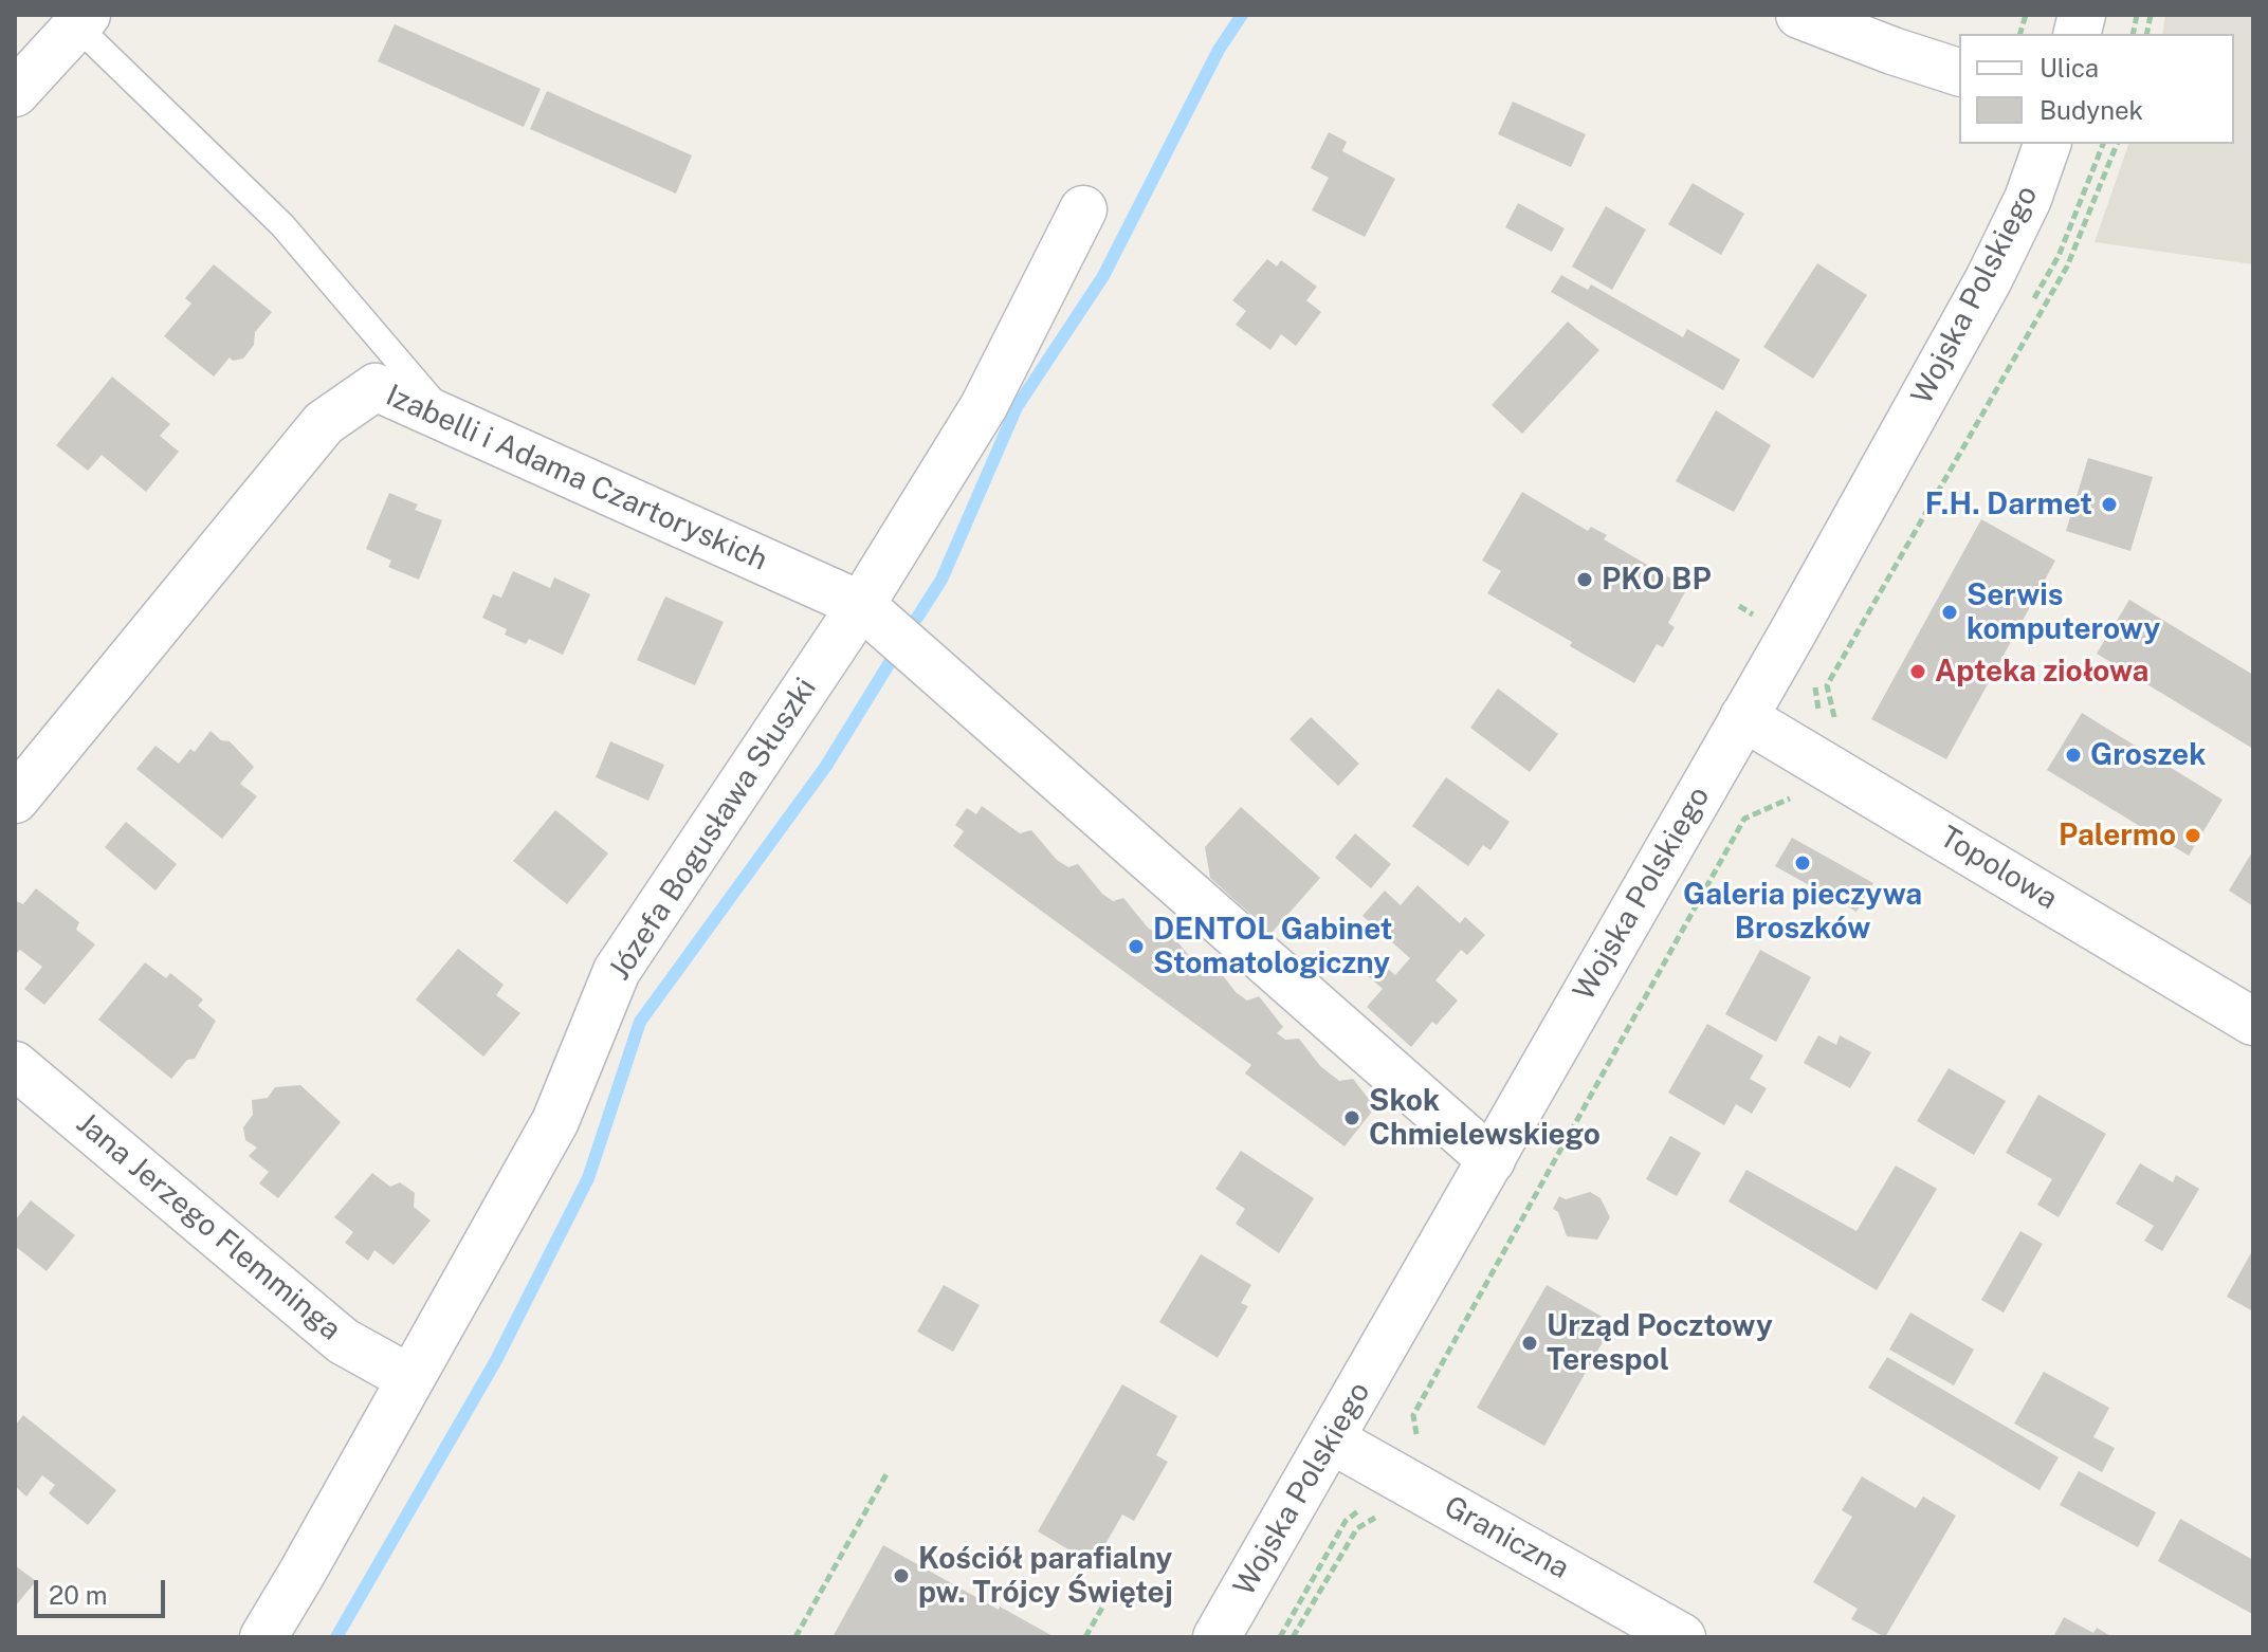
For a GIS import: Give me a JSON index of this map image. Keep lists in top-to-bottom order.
{
  "streets": {
    "street": [
      "Wojska Polskiego",
      "Izabelli i Adama Czartoryskich",
      "Józefa Bogusława Słuszki",
      "Topolowa",
      "Jana Jerzego Flemminga",
      "Graniczna"
    ]
  },
  "crossings": [
    ["Wojska Polskiego", "Izabelli i Adama Czartoryskich"],
    ["Wojska Polskiego", "Topolowa"],
    ["Wojska Polskiego", "Graniczna"],
    ["Izabelli i Adama Czartoryskich", "Józefa Bogusława Słuszki"],
    ["Józefa Bogusława Słuszki", "Jana Jerzego Flemminga"]
  ],
  "places": [
    "F.H. Darmet",
    "PKO BP",
    "Serwis komputerowy",
    "Apteka ziołowa",
    "Groszek",
    "Palermo",
    "Galeria pieczywa Broszków",
    "DENTOL Gabinet Stomatologiczny",
    "Skok Chmielewskiego",
    "Urząd Pocztowy Terespol",
    "Kościół parafialny pw. Trójcy Świętej"
  ],
  "legend": ["Ulica", "Budynek"],
  "scale_bar": "20 m"
}
